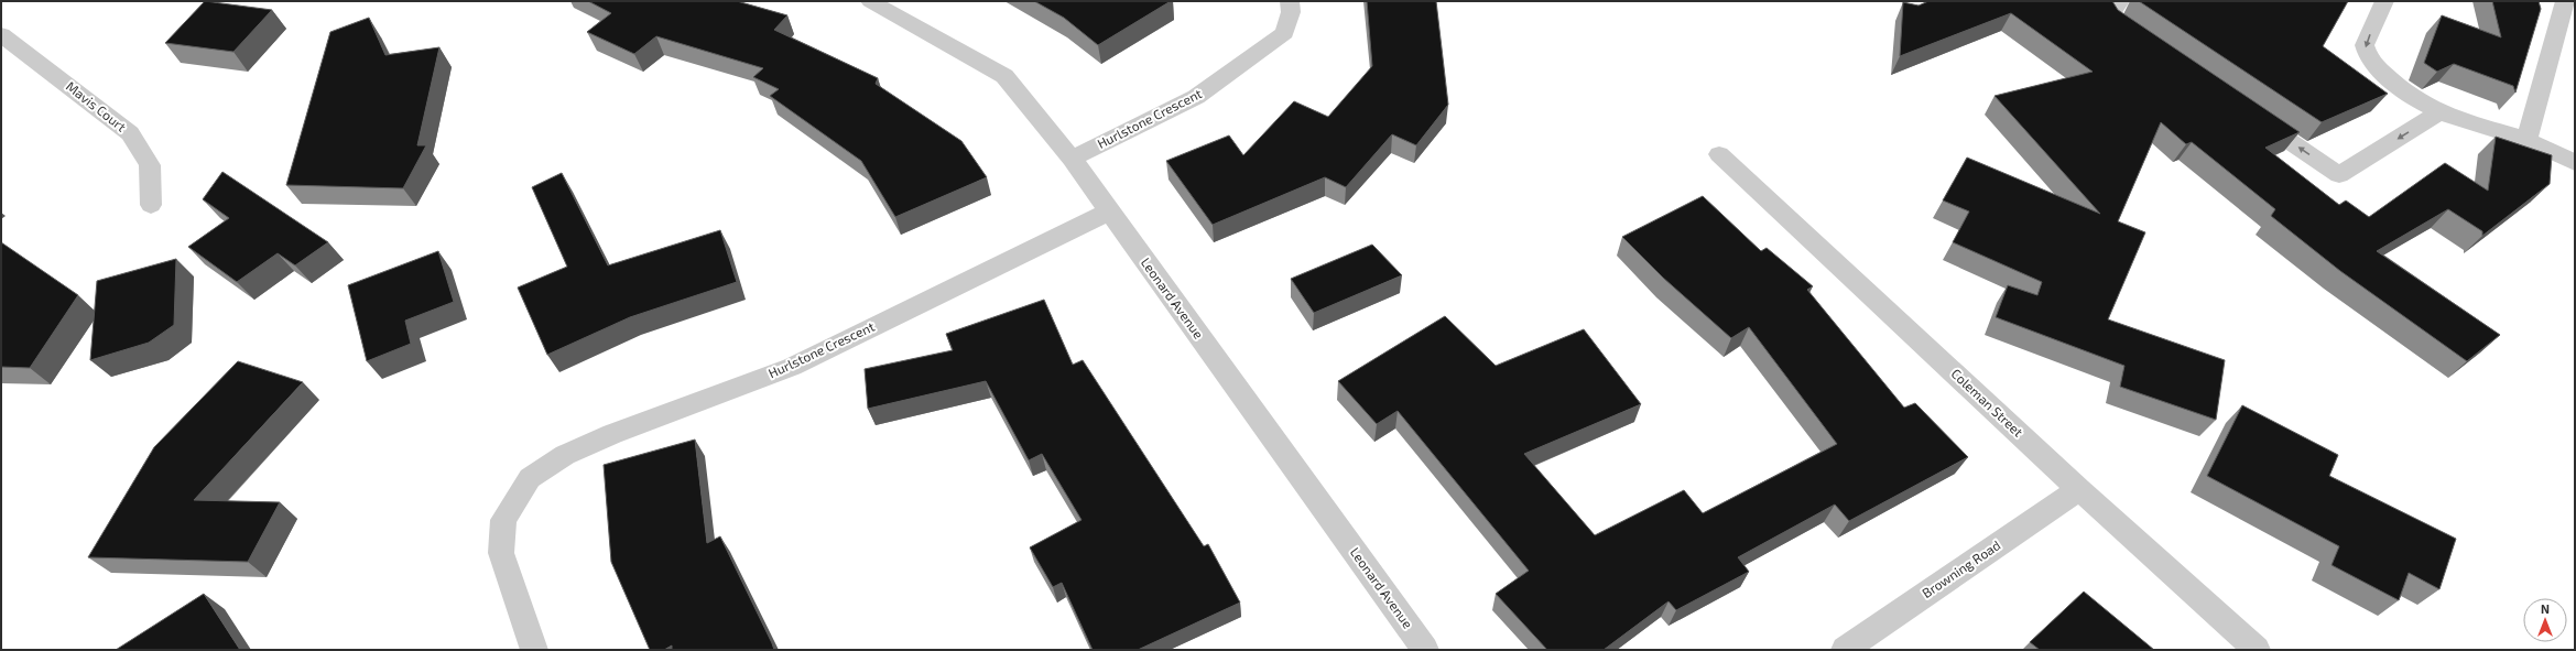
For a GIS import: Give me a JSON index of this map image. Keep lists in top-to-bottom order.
{
  "streets": {
    "street": [
      "Mavis Court",
      "Hurlstone Crescent",
      "Leonard Avenue",
      "Coleman Street",
      "Browning Road"
    ]
  },
  "crossings": [
    ["Hurlstone Crescent", "Leonard Avenue"],
    ["Coleman Street", "Browning Road"]
  ],
  "north": "top"
}
